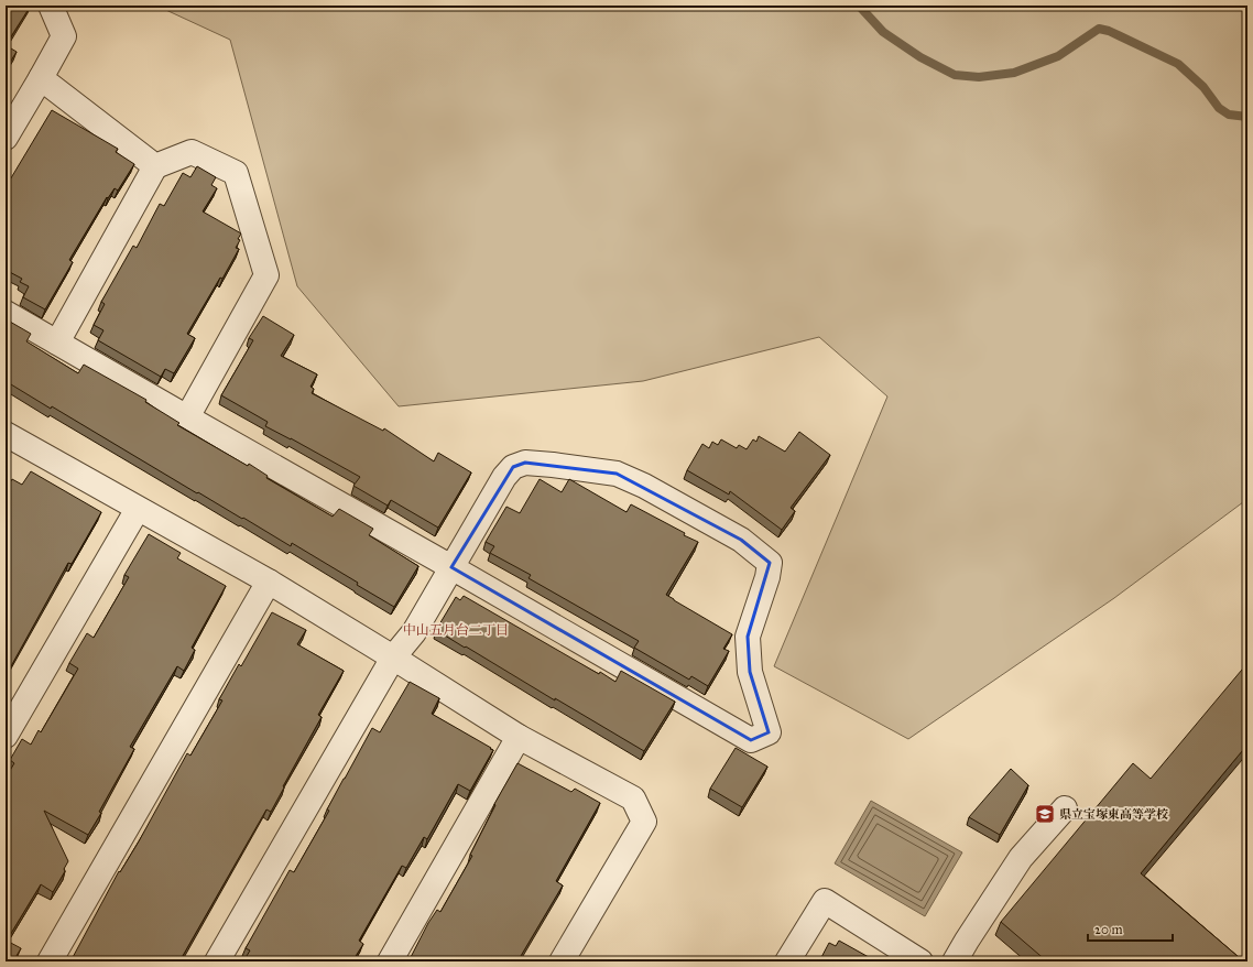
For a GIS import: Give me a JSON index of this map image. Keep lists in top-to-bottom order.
{
  "districts": ["中山五月台二丁目"],
  "places": {
    "school or university": ["県立宝塚東高等学校"]
  },
  "scale_bar": "20 m"
}
